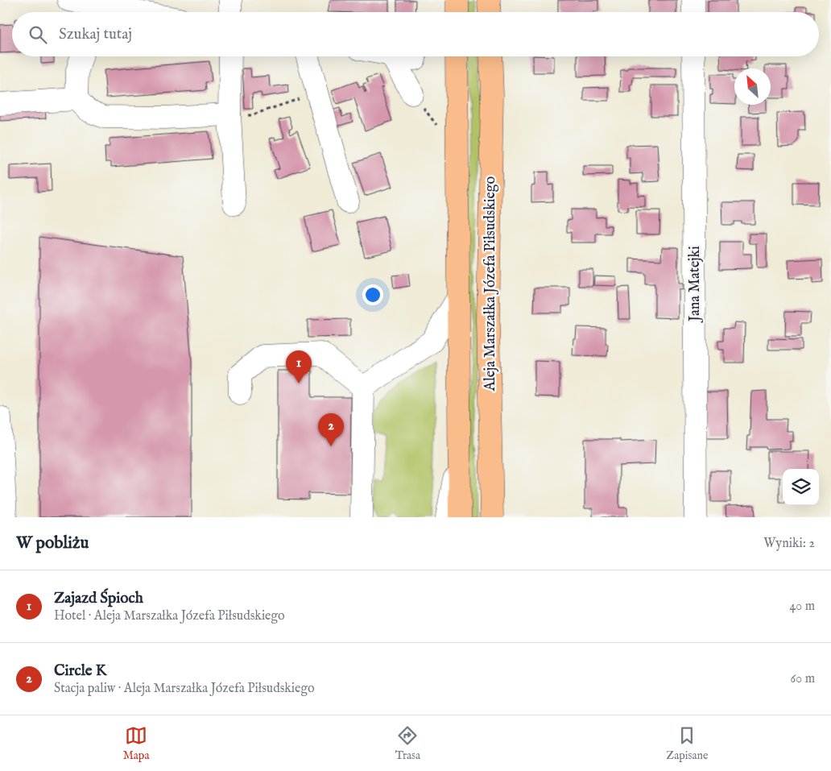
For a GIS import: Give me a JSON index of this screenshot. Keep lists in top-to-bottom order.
{
  "streets": {
    "main road": ["Aleja Marszałka Józefa Piłsudskiego"],
    "street": ["Jana Matejki"]
  },
  "north": "top left",
  "page": {
    "search": "Szukaj tutaj",
    "pins": ["1", "2"],
    "heading": ["W pobliżu", "Wyniki: 2"],
    "list": [
      {
        "mark": "1",
        "name": "Zajazd Śpioch",
        "note": "Hotel · Aleja Marszałka Józefa Piłsudskiego",
        "value": "40 m"
      },
      {
        "mark": "2",
        "name": "Circle K",
        "note": "Stacja paliw · Aleja Marszałka Józefa Piłsudskiego",
        "value": "60 m"
      }
    ],
    "nav": ["Mapa", "Trasa", "Zapisane"]
  }
}
